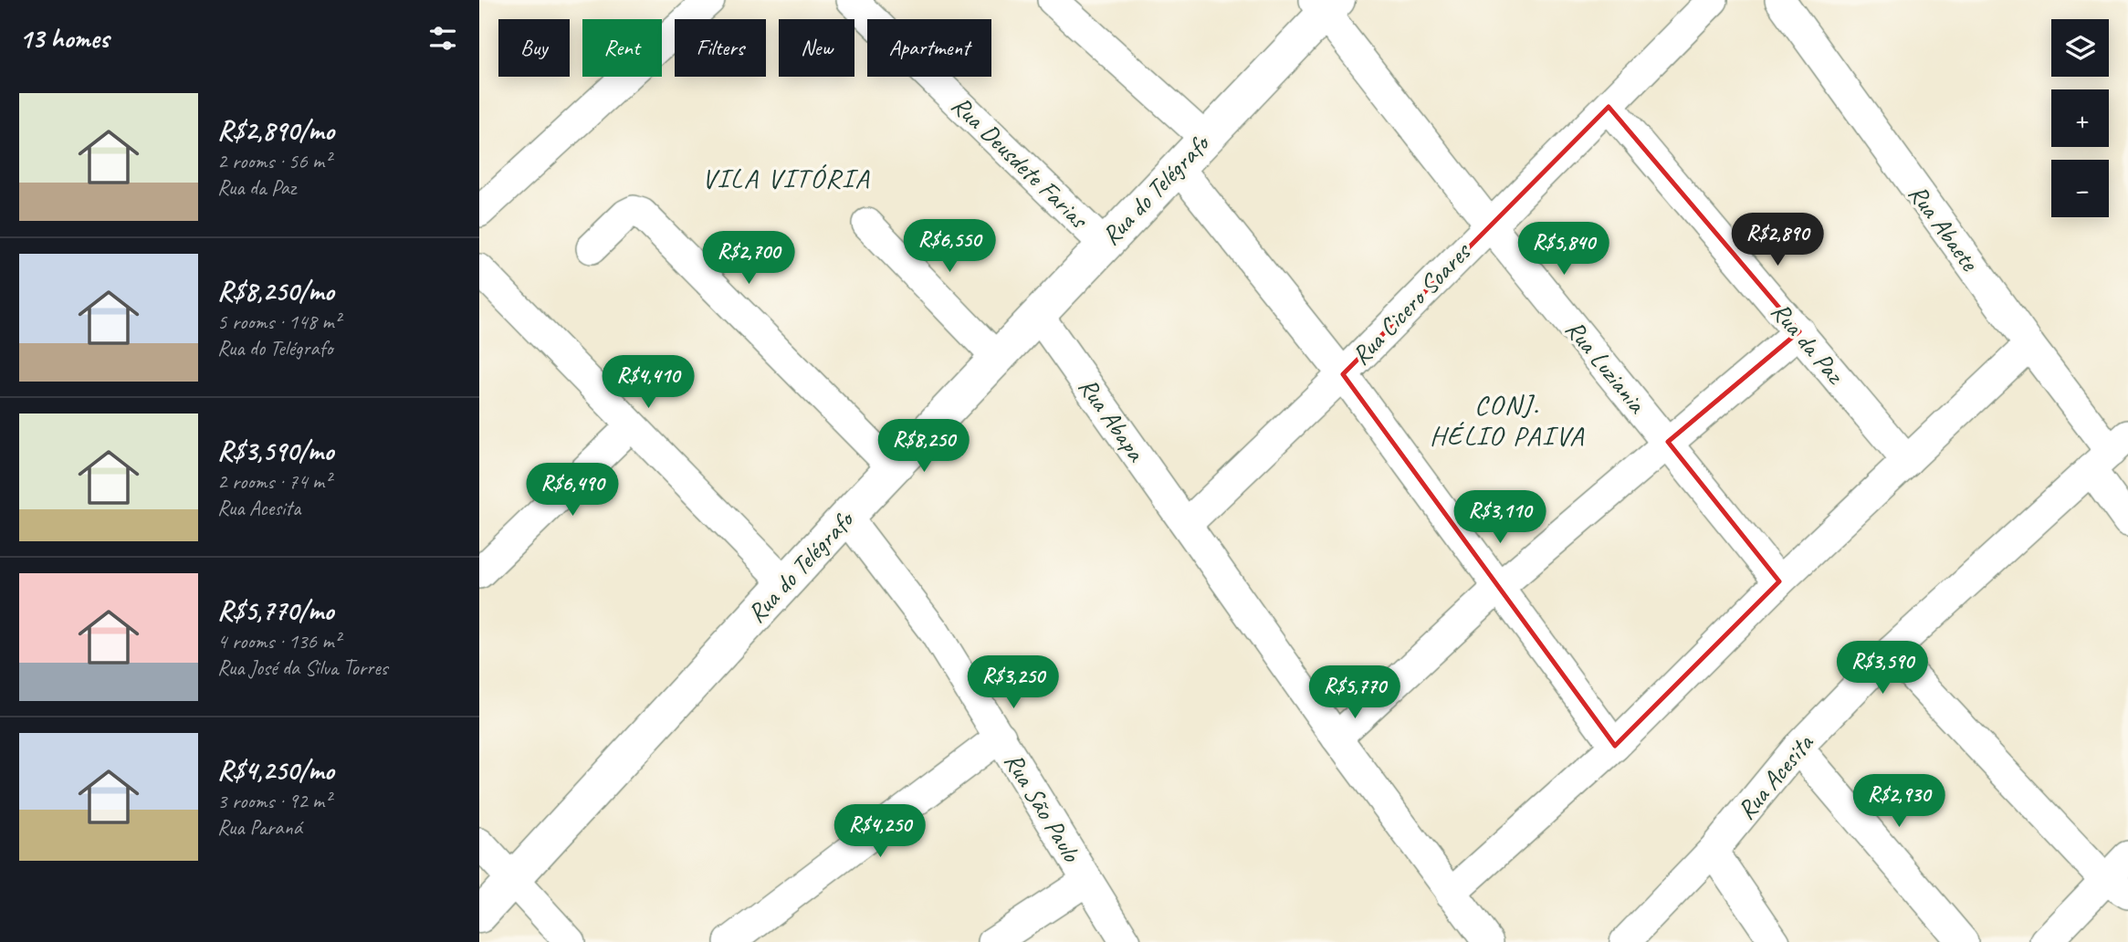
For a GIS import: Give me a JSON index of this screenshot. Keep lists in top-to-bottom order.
{
  "streets": {
    "street": [
      "Rua Deusdete Farias",
      "Rua do Telégrafo",
      "Rua Abaete",
      "Rua Cicero Soares",
      "Rua da Paz",
      "Rua Luziania",
      "Rua Abapa",
      "Rua Acesita",
      "Rua São Paulo"
    ]
  },
  "crossings": [
    ["Rua Deusdete Farias", "Rua do Telégrafo"],
    ["Rua do Telégrafo", "Rua Luziania"],
    ["Rua do Telégrafo", "Rua Abapa"],
    ["Rua do Telégrafo", "Rua São Paulo"],
    ["Rua Abaete", "Rua Acesita"],
    ["Rua Cicero Soares", "Rua da Paz"],
    ["Rua Cicero Soares", "Rua Luziania"],
    ["Rua Cicero Soares", "Rua Abapa"]
  ],
  "districts": ["VILA VITÓRIA", "CONJ. HÉLIO PAIVA"],
  "page": {
    "heading": "13 homes",
    "map_buttons": ["+", "−"],
    "chip": [
      "Buy",
      "Rent",
      "Filters",
      "New",
      "Apartment"
    ],
    "list": [
      {
        "name": "R$2,890/mo",
        "note": "2 rooms · 56 m² · Rua da Paz"
      },
      {
        "name": "R$8,250/mo",
        "note": "5 rooms · 148 m² · Rua do Telégrafo"
      },
      {
        "name": "R$3,590/mo",
        "note": "2 rooms · 74 m² · Rua Acesita"
      },
      {
        "name": "R$5,770/mo",
        "note": "4 rooms · 136 m² · Rua José da Silva Torres"
      },
      {
        "name": "R$4,250/mo",
        "note": "3 rooms · 92 m² · Rua Paraná"
      }
    ],
    "price": [
      "R$2,890",
      "R$6,550",
      "R$5,840",
      "R$2,700",
      "R$4,410",
      "R$8,250",
      "R$6,490",
      "R$3,110",
      "R$3,590",
      "R$3,250",
      "R$5,770",
      "R$2,930",
      "R$4,250"
    ]
  }
}
